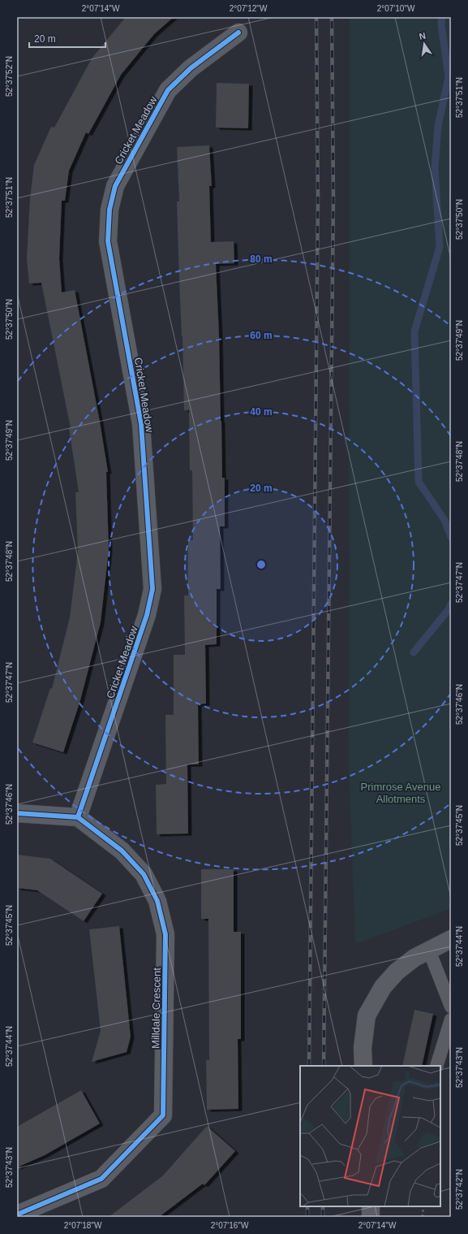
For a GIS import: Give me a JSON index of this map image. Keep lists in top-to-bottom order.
{
  "streets": {
    "street": ["Cricket Meadow", "Milldale Crescent"]
  },
  "crossings": [
    ["Cricket Meadow", "Milldale Crescent"]
  ],
  "parks": ["Primrose Avenue Allotments"],
  "scale_bar": "20 m",
  "north": "top",
  "coordinates": [
    "2°07'14\"W",
    "2°07'12\"W",
    "2°07'10\"W",
    "52°37'52\"N",
    "52°37'51\"N",
    "52°37'50\"N",
    "52°37'49\"N",
    "52°37'48\"N",
    "52°37'47\"N",
    "52°37'46\"N",
    "52°37'45\"N",
    "52°37'44\"N",
    "52°37'43\"N",
    "52°37'42\"N",
    "2°07'18\"W",
    "2°07'16\"W"
  ],
  "rings": [
    "80 m",
    "60 m",
    "40 m",
    "20 m"
  ]
}
